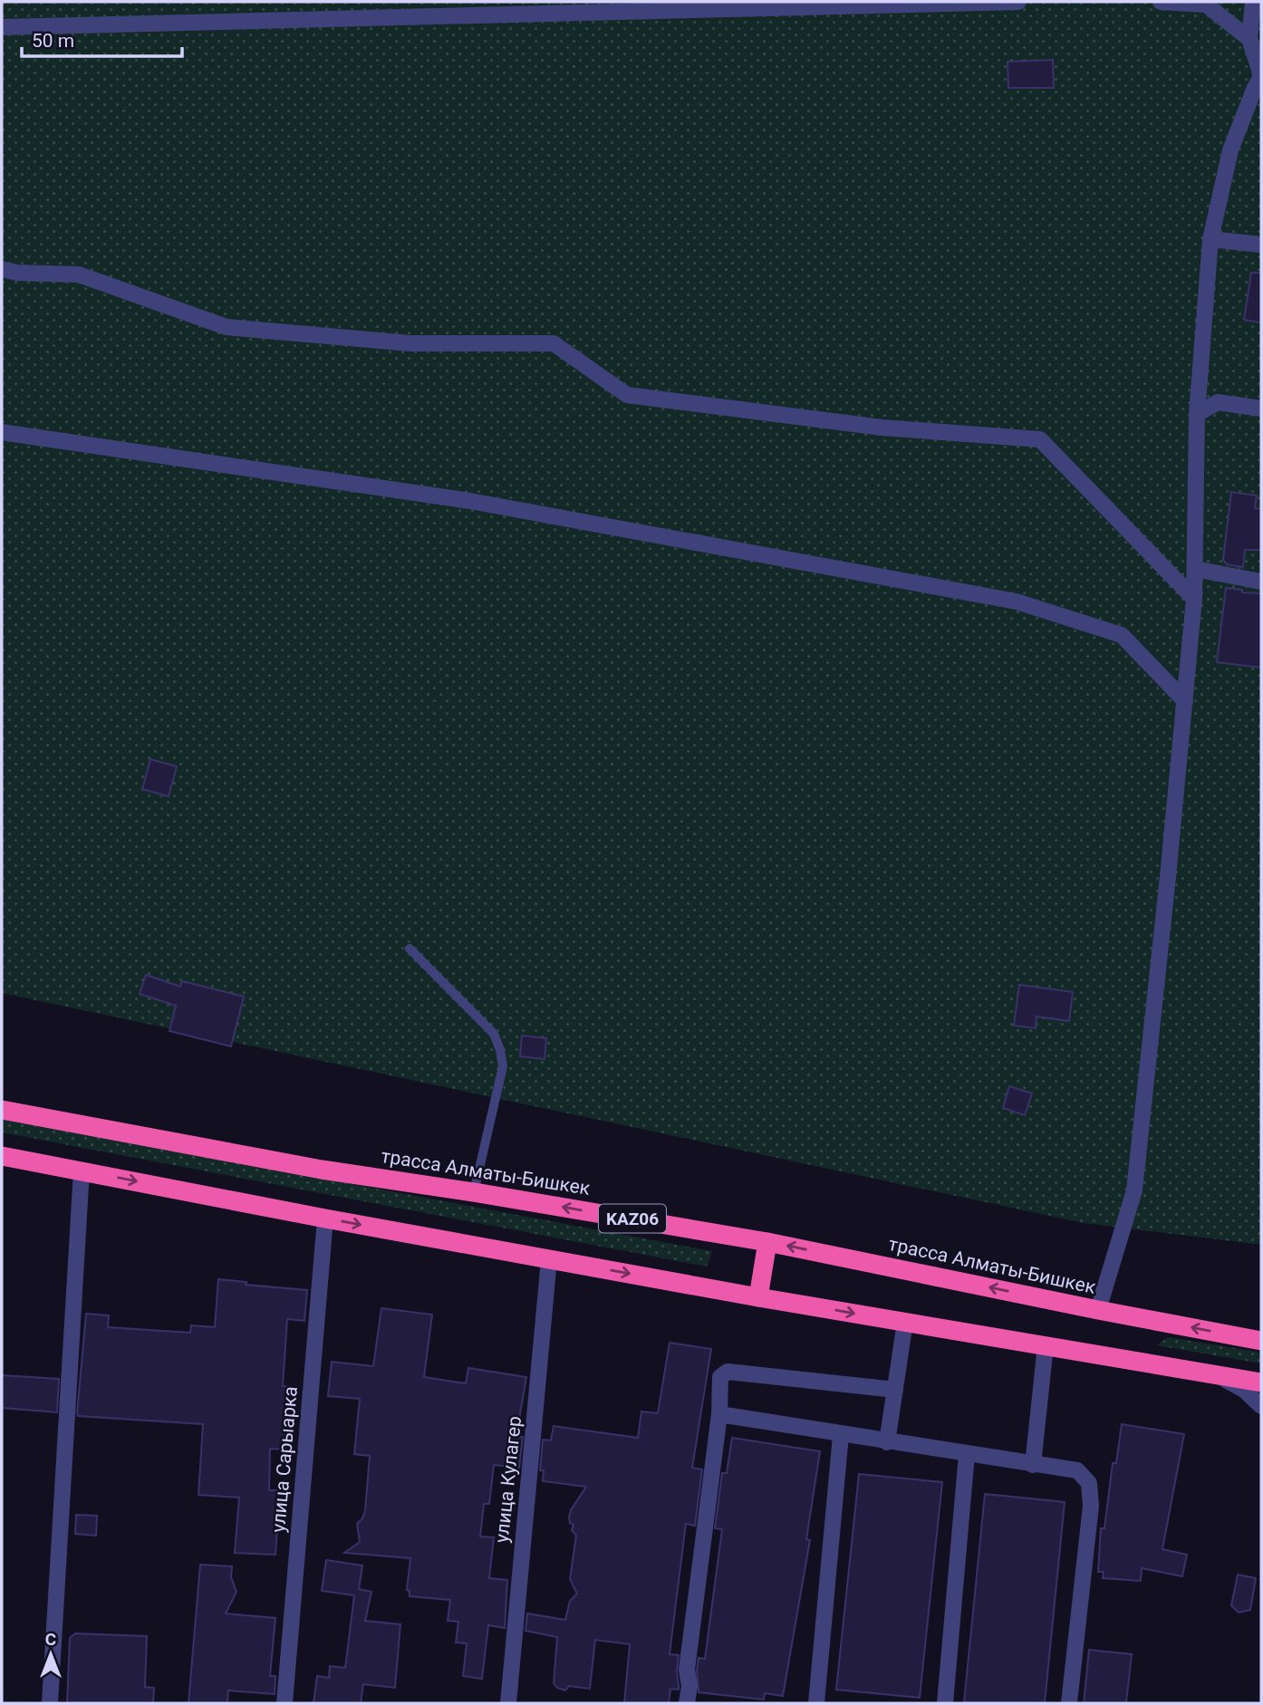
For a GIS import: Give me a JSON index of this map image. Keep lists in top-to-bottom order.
{
  "streets": {
    "highway": ["трасса Алматы-Бишкек", "KАZ06"],
    "street": ["улица Сарыарка", "улица Кулагер"]
  },
  "scale_bar": "50 m",
  "north": "top"
}
